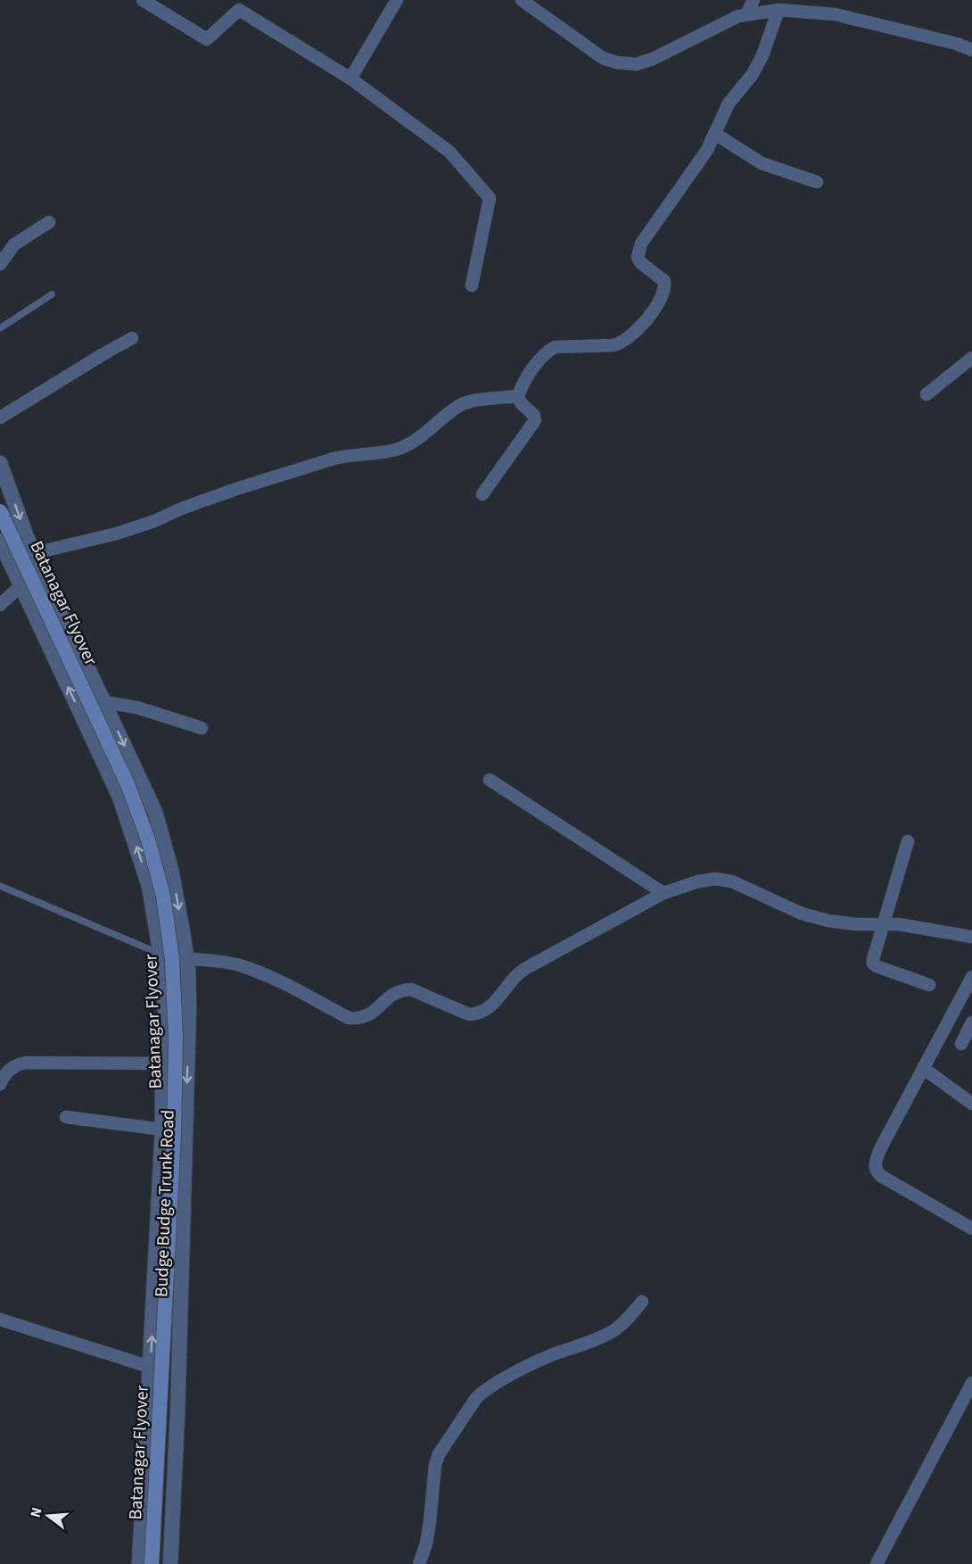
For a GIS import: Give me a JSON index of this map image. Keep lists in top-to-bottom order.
{
  "streets": {
    "main road": ["Batanagar Flyover"],
    "street": ["Budge Budge Trunk Road"]
  },
  "north": "left"
}
